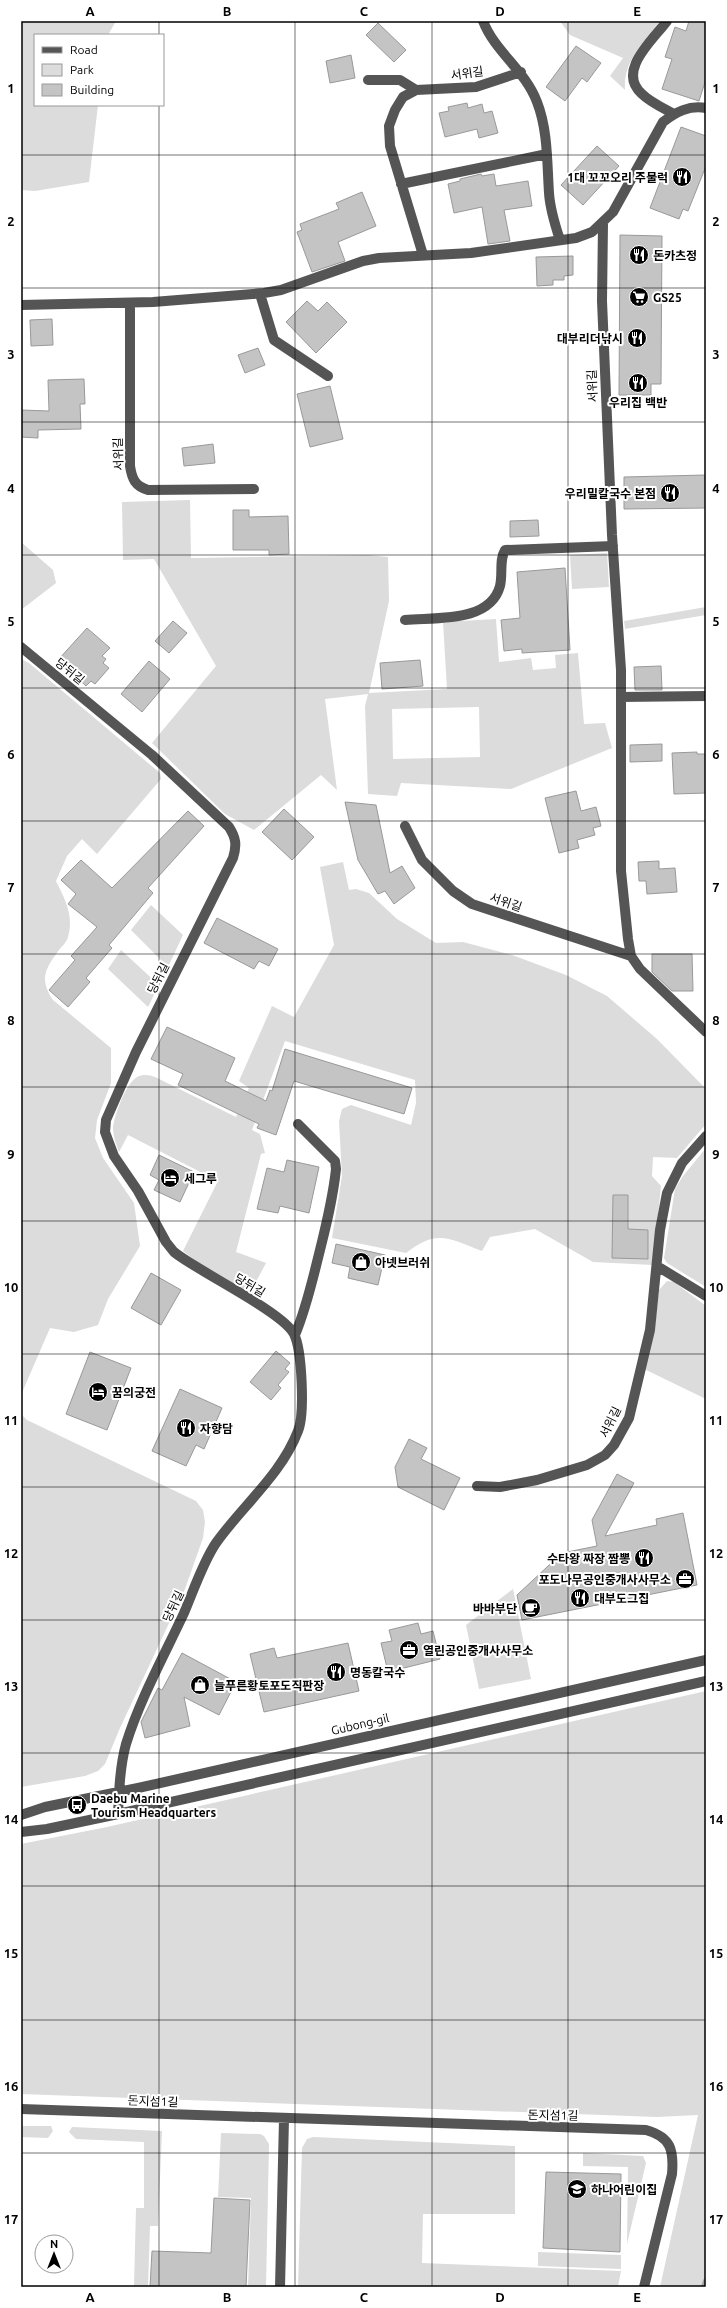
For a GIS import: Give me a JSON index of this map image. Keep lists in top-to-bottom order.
{
  "streets": {
    "street": [
      "서위길",
      "당뒤길",
      "Gubong-gil",
      "돈지섬1길"
    ]
  },
  "crossings": [
    ["당뒤길", "Gubong-gil"]
  ],
  "places": {
    "restaurant": [
      "1대 꼬꼬오리 주물럭",
      "돈카츠정",
      "대부리더낚시",
      "우리집 백반",
      "우리밀칼국수 본점",
      "자향담",
      "수타왕 짜장 짬뽕",
      "대부도그집",
      "명동칼국수"
    ],
    "supermarket": ["GS25"],
    "hotel": ["세그루", "꿈의궁전"],
    "shop": ["아넷브러쉬", "늘푸른황토포도직판장"],
    "office": ["포도나무공인중개사사무소", "열린공인중개사사무소"],
    "cafe": ["바바부단"],
    "bus stop": ["Daebu Marine Tourism Headquarters"],
    "school or university": ["하나어린이집"]
  },
  "legend": ["Road", "Park", "Building"],
  "north": "top",
  "grid": {
    "columns": [
      "A",
      "B",
      "C",
      "D",
      "E"
    ],
    "rows": [
      "1",
      "2",
      "3",
      "4",
      "5",
      "6",
      "7",
      "8",
      "9",
      "10",
      "11",
      "12",
      "13",
      "14",
      "15",
      "16",
      "17"
    ]
  }
}
